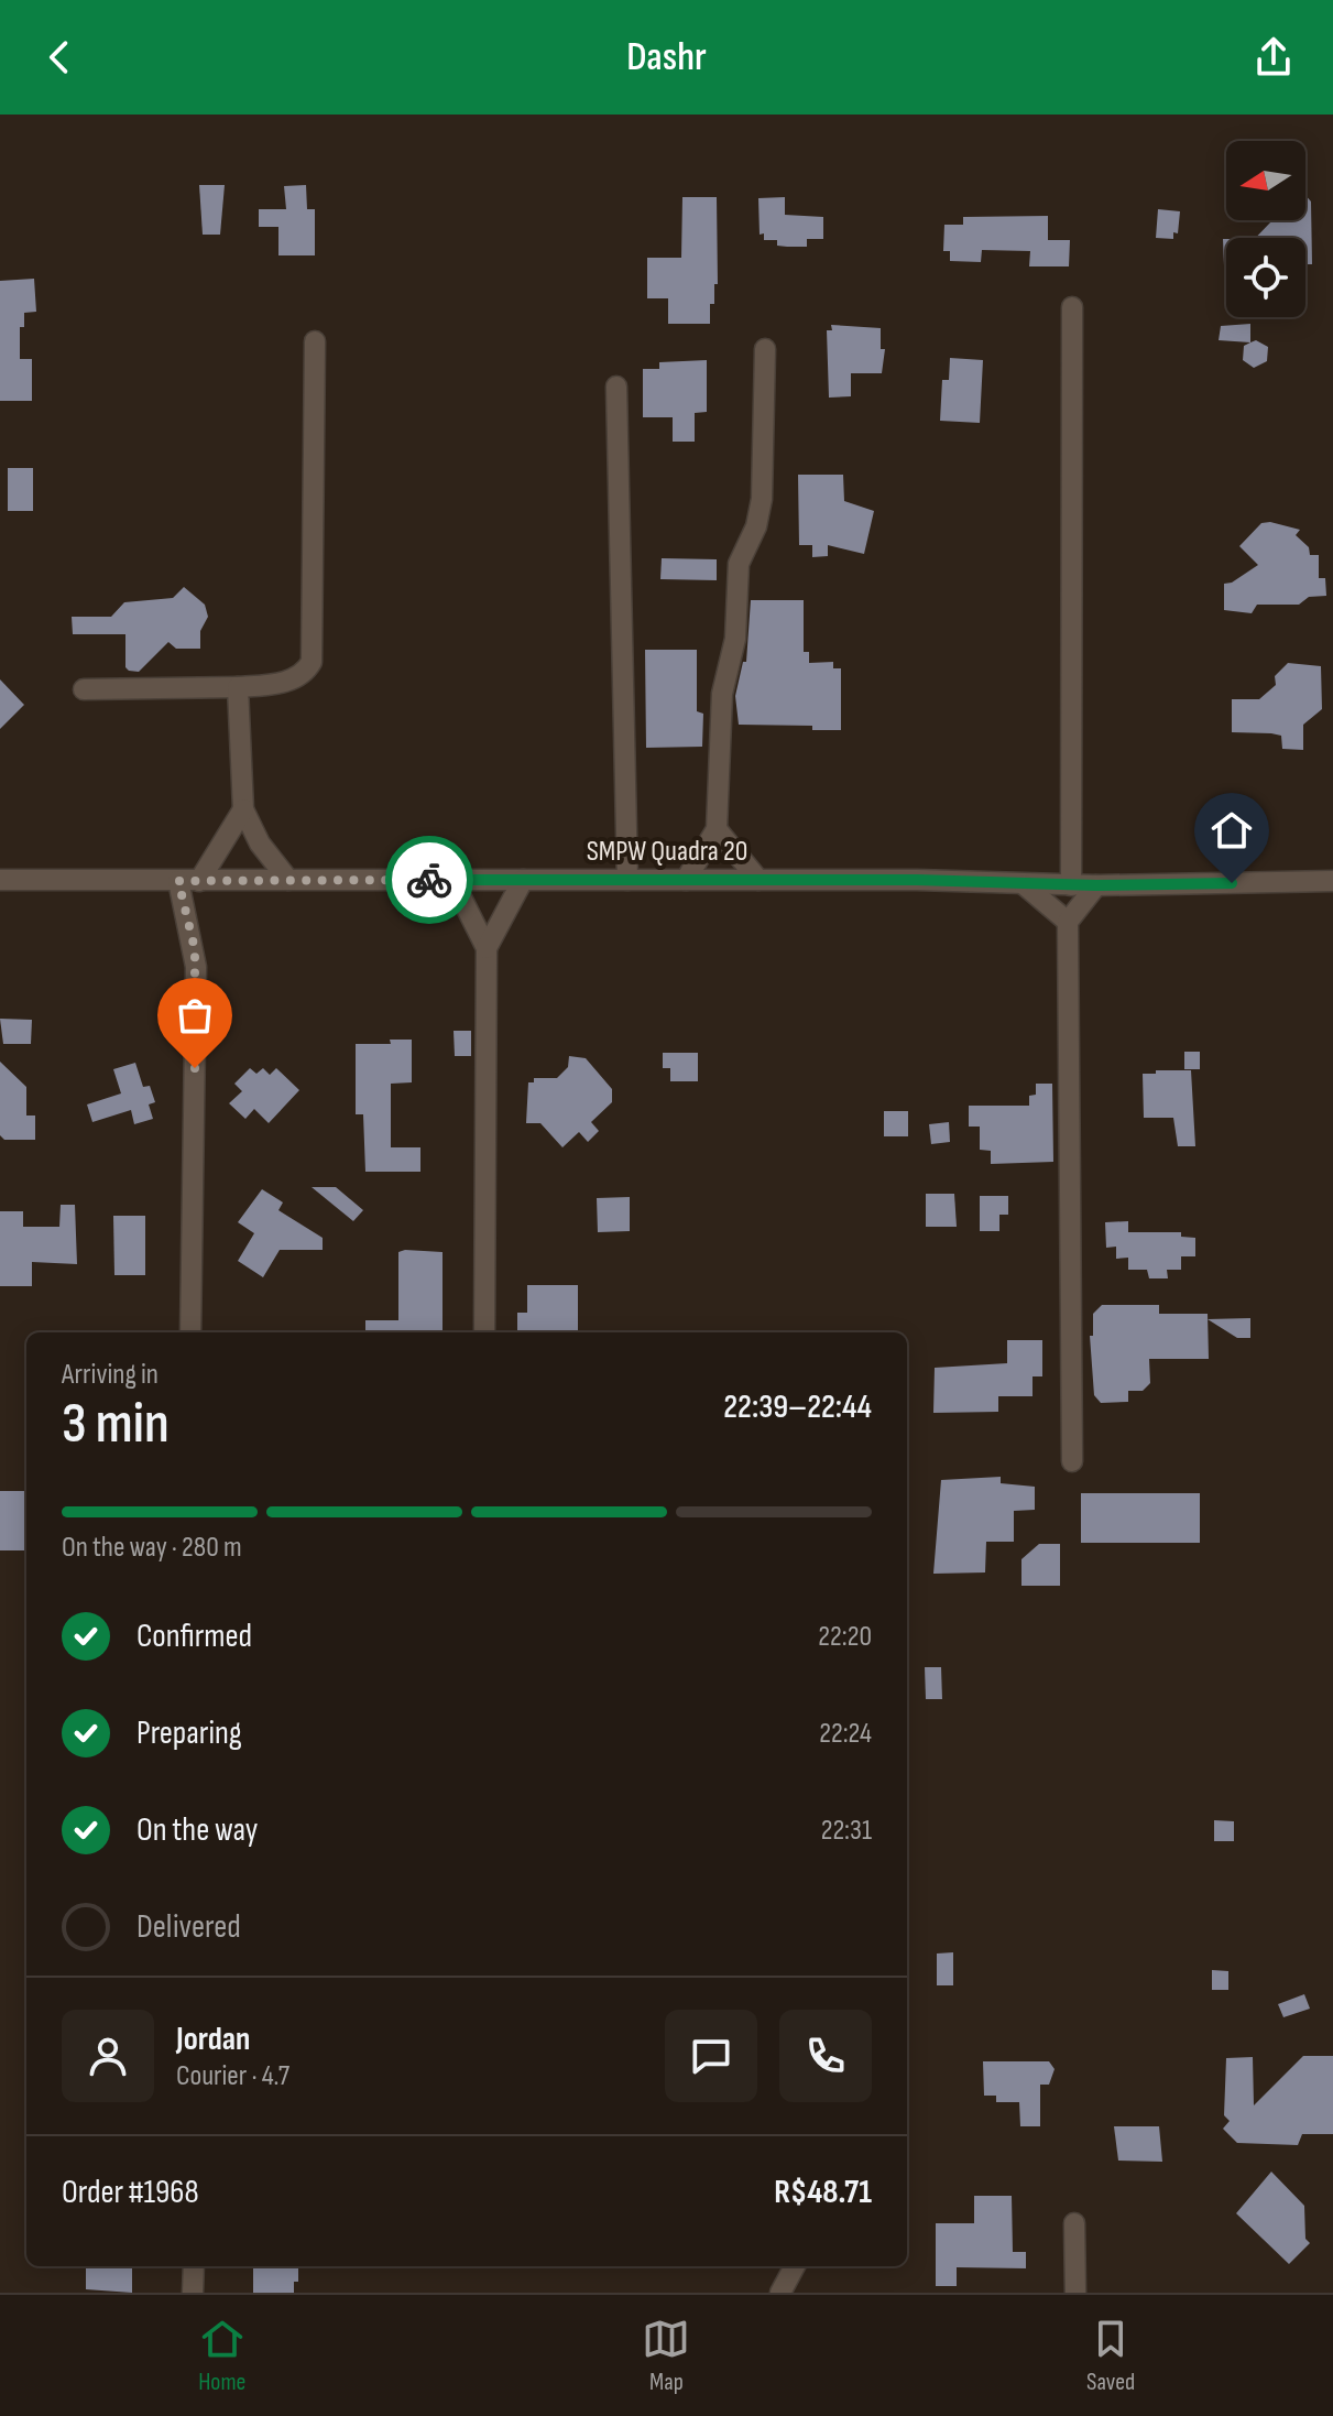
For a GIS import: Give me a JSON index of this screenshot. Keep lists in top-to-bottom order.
{
  "streets": {
    "street": ["SMPW Quadra 20"]
  },
  "north": "left",
  "page": {
    "header": "Dashr",
    "heading": ["3 min", "Arriving in", "22:39–22:44"],
    "panel": [
      "Jordan",
      "Courier · 4.7",
      "Order #1968",
      "R$48.71"
    ],
    "bar": "On the way · 280 m",
    "list": [
      ["Confirmed", "22:20"],
      ["Preparing", "22:24"],
      ["On the way", "22:31"],
      "Delivered"
    ],
    "tabs": ["Home", "Map", "Saved"]
  }
}
